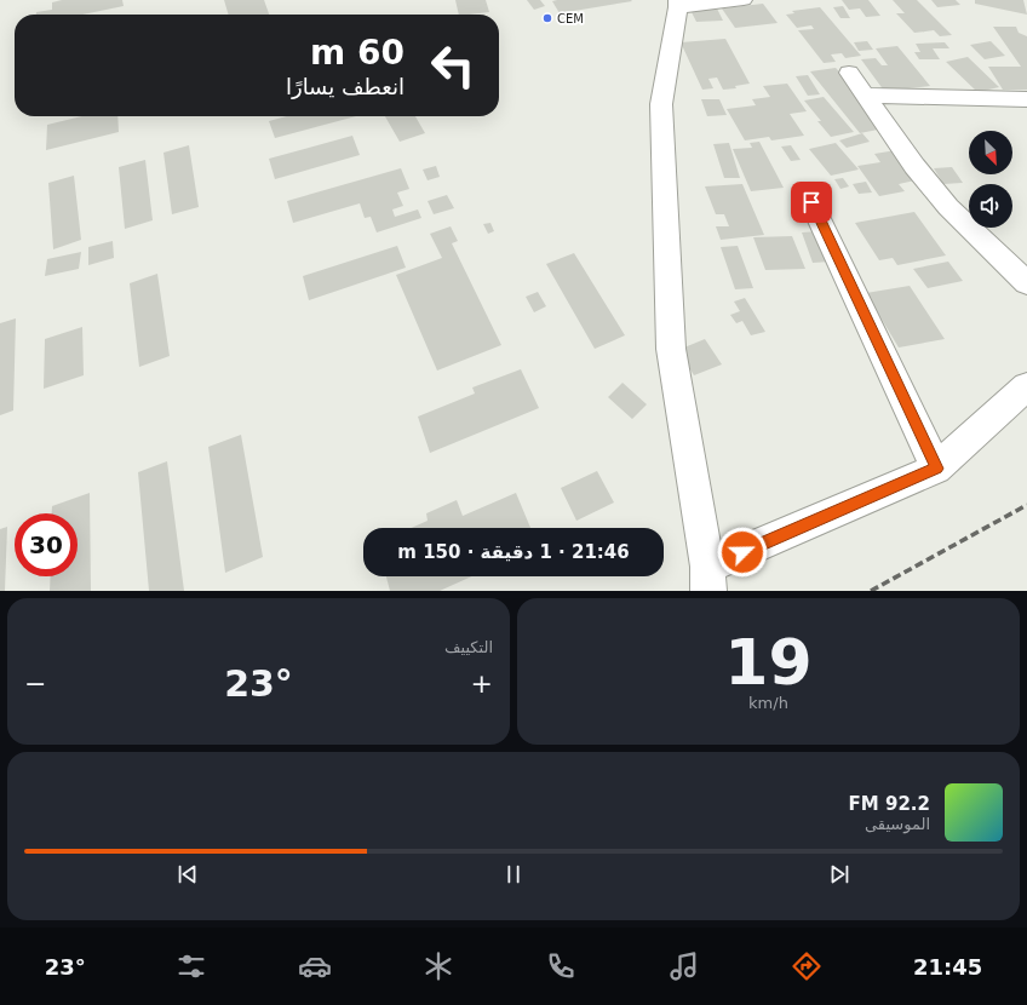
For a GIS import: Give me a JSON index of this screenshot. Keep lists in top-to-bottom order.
{
  "places": ["CEM"],
  "north": "bottom right",
  "page": {
    "turn": ["60 m", "انعطف يسارًا"],
    "limit": "30",
    "trip": "21:46 · 1 دقيقة · 150 m",
    "tile": [
      ["19", "km/h"],
      "التكييف"
    ],
    "heat": ["−", "23°", "+"],
    "song": ["92.2 FM", "الموسيقى"],
    "tabs": ["21:45", "23°"]
  }
}
